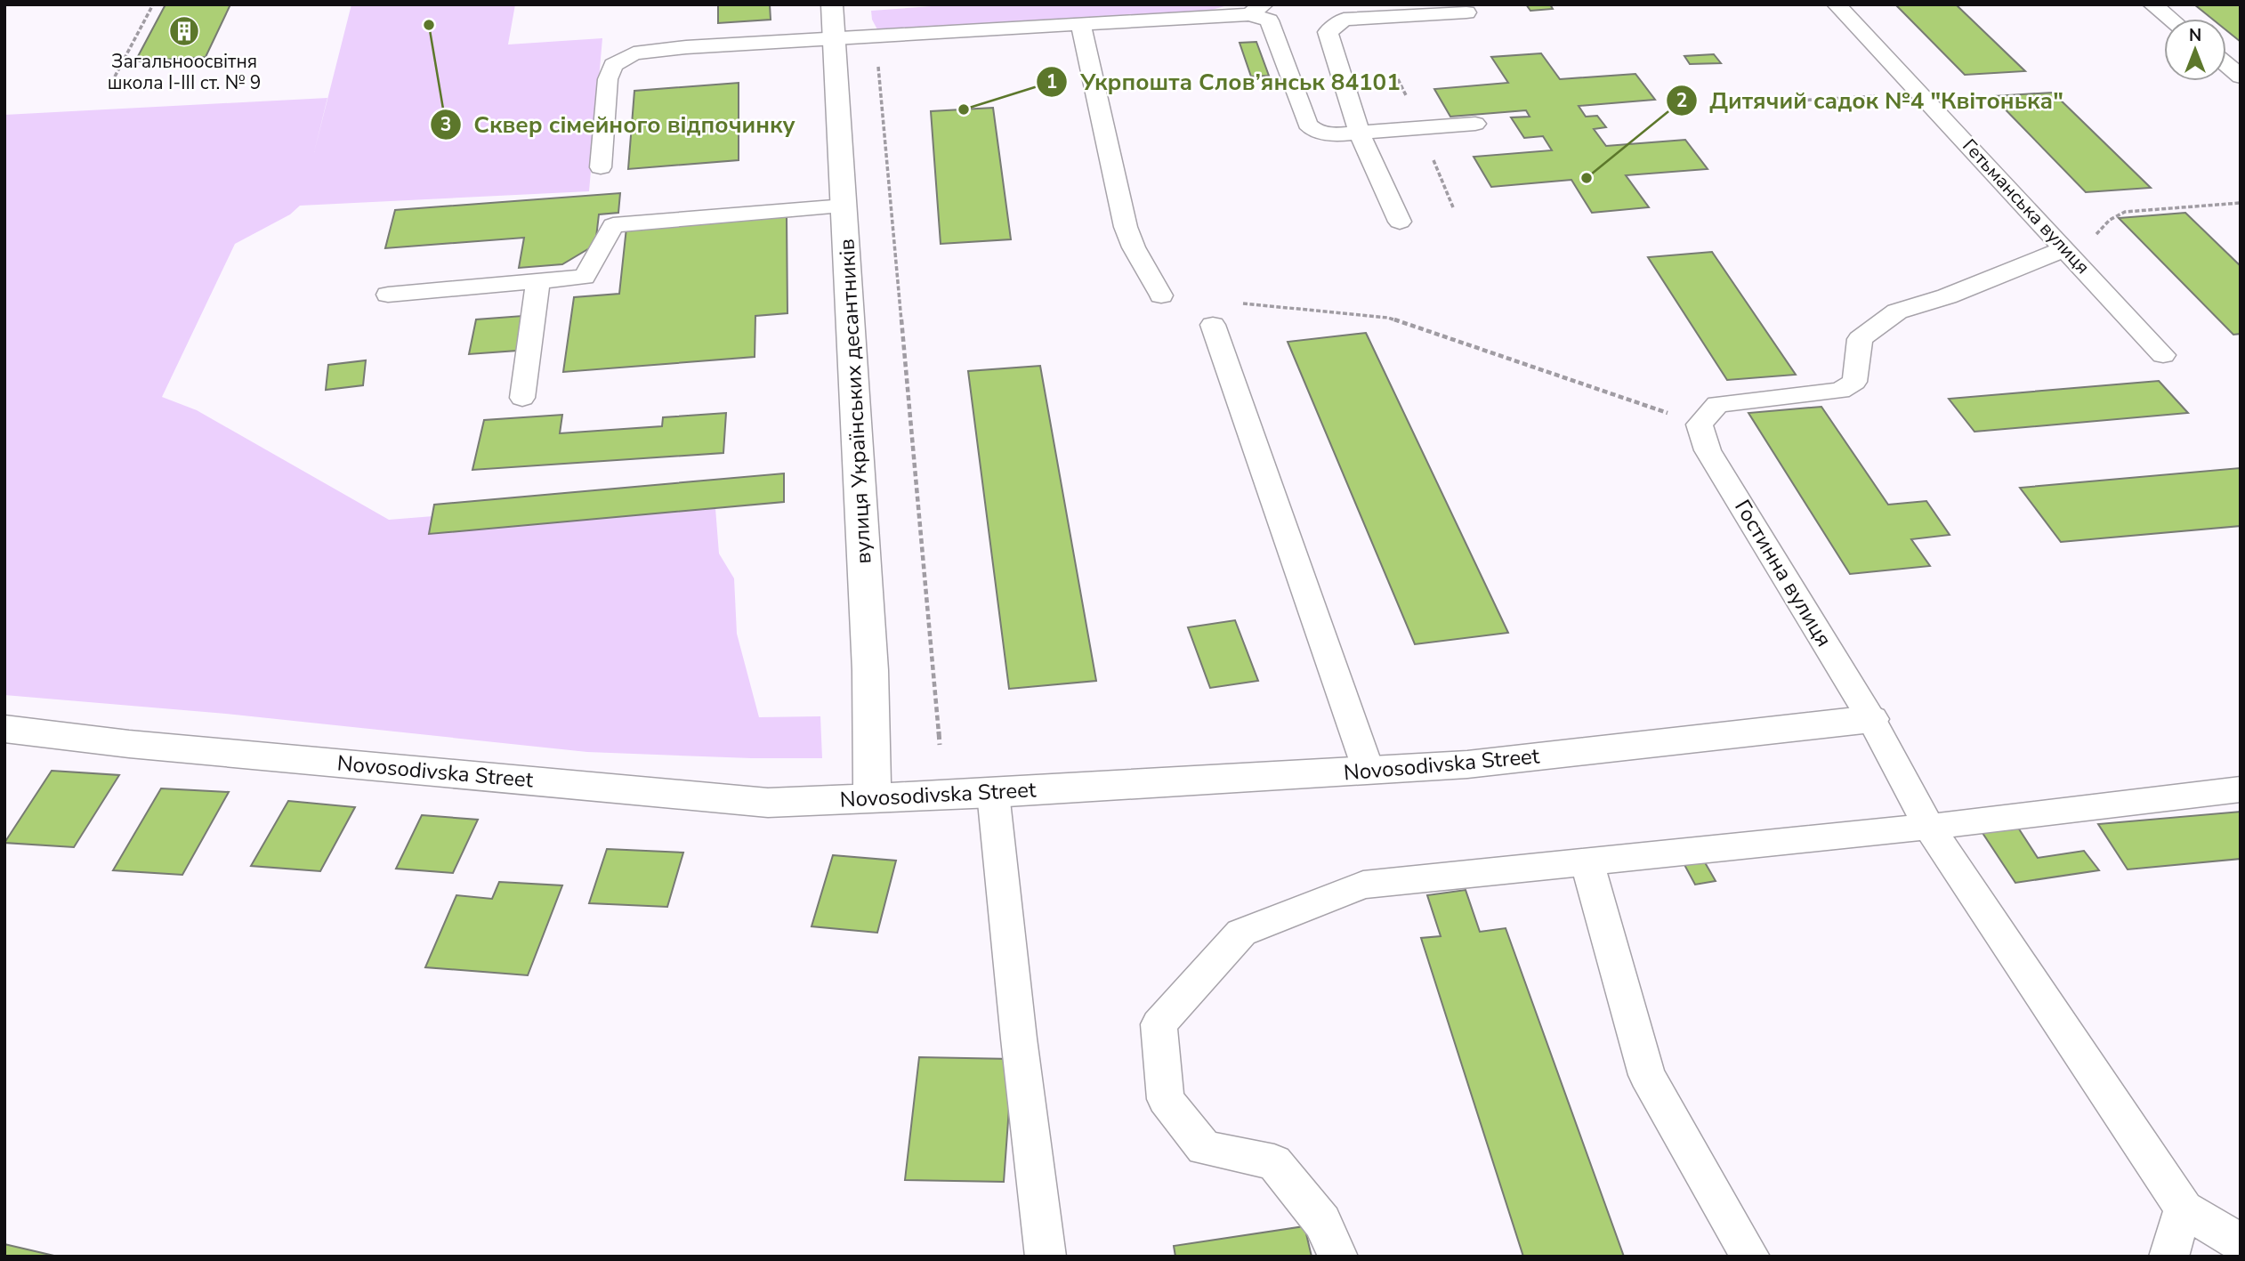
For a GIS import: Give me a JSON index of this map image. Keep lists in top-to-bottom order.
{
  "streets": {
    "street": ["вулиця Українських десантників", "Novosodivska Street"],
    "lane": ["Гетьманська вулиця", "Гостинна вулиця"]
  },
  "crossings": [
    ["вулиця Українських десантників", "Novosodivska Street"],
    ["Гостинна вулиця", "Novosodivska Street"]
  ],
  "places": {
    "other": ["Сквер сімейного відпочинку", "Укрпошта Слов’янськ 84101", "Дитячий садок №4 \"Квітонька\""],
    "building": ["Загальноосвітня школа І-ІІІ ст. № 9"]
  },
  "north": "top"
}
